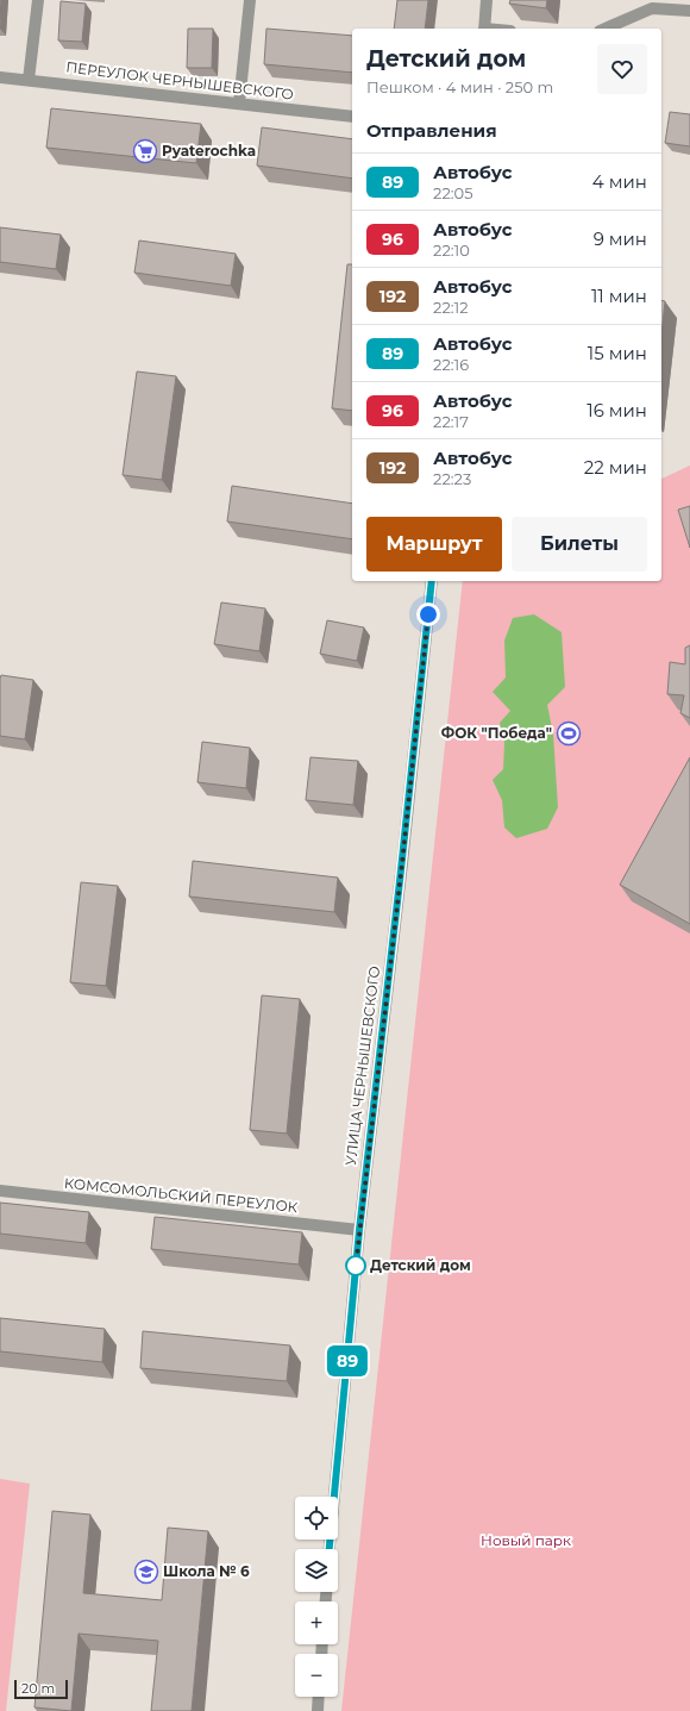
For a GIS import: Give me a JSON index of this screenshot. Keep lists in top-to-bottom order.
{
  "streets": {
    "street": ["ПЕРЕУЛОК ЧЕРНЫШЕВСКОГО", "УЛИЦА ЧЕРНЫШЕВСКОГО", "КОМСОМОЛЬСКИЙ ПЕРЕУЛОК"]
  },
  "crossings": [
    ["УЛИЦА ЧЕРНЫШЕВСКОГО", "КОМСОМОЛЬСКИЙ ПЕРЕУЛОК"]
  ],
  "parks": ["Новый парк"],
  "places": {
    "supermarket": ["Pyaterochka"],
    "sports": ["ФОК \"Победа\""],
    "other": ["Детский дом"],
    "school or university": ["Школа № 6"]
  },
  "lines": ["bus line 89"],
  "scale_bar": "20 m",
  "page": {
    "on_map": "89",
    "heading": [
      ["Детский дом", "Пешком · 4 мин · 250 m"],
      "Отправления"
    ],
    "list": [
      {
        "mark": "89",
        "name": "Автобус",
        "note": "22:05",
        "value": "4 мин"
      },
      {
        "mark": "96",
        "name": "Автобус",
        "note": "22:10",
        "value": "9 мин"
      },
      {
        "mark": "192",
        "name": "Автобус",
        "note": "22:12",
        "value": "11 мин"
      },
      {
        "mark": "89",
        "name": "Автобус",
        "note": "22:16",
        "value": "15 мин"
      },
      {
        "mark": "96",
        "name": "Автобус",
        "note": "22:17",
        "value": "16 мин"
      },
      {
        "mark": "192",
        "name": "Автобус",
        "note": "22:23",
        "value": "22 мин"
      }
    ],
    "buttons": ["Маршрут", "Билеты"],
    "map_buttons": ["+", "−"],
    "scale": "20 m"
  }
}
